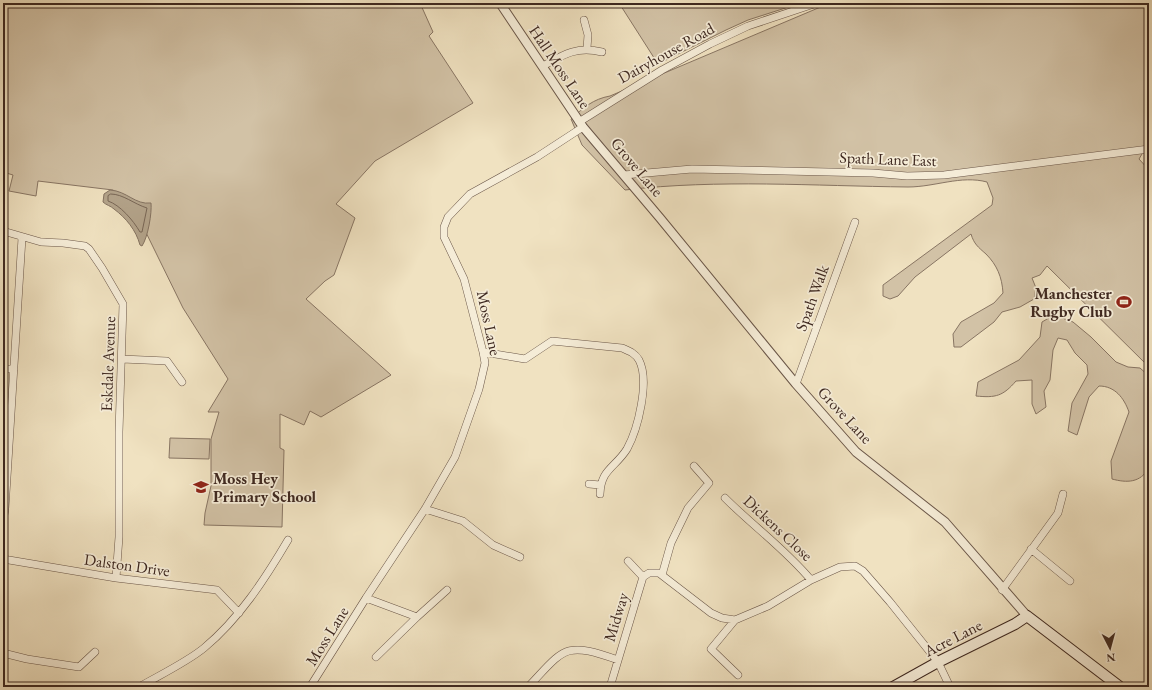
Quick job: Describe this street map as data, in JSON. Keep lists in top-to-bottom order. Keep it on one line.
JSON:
{"streets":{"main road":["Grove Lane","Acre Lane"],"street":["Dairyhouse Road","Hall Moss Lane","Spath Lane East","Spath Walk","Moss Lane","Eskdale Avenue","Dickens Close","Dalston Drive","Midway"]},"crossings":[["Dairyhouse Road","Hall Moss Lane"],["Dairyhouse Road","Grove Lane"],["Dairyhouse Road","Moss Lane"],["Hall Moss Lane","Grove Lane"],["Hall Moss Lane","Moss Lane"],["Spath Lane East","Grove Lane"],["Grove Lane","Spath Walk"],["Grove Lane","Moss Lane"],["Grove Lane","Acre Lane"],["Eskdale Avenue","Dalston Drive"]],"places":{"sports":["Manchester Rugby Club"],"school or university":["Moss Hey Primary School"]},"north":"bottom"}
